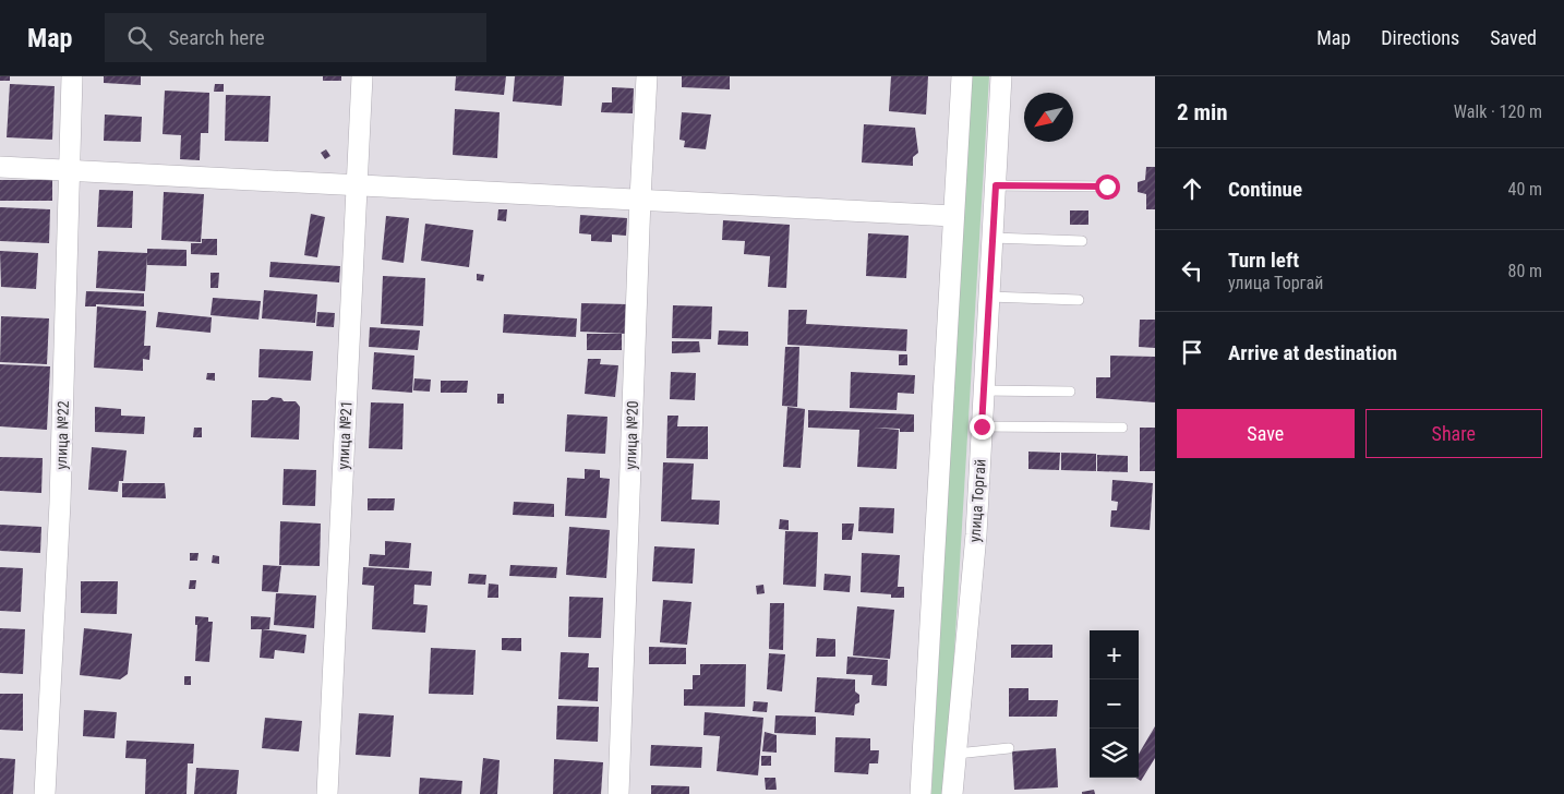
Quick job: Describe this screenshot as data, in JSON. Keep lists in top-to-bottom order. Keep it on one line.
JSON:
{"streets":{"street":["улица №22","улица №21","улица №20","улица Торгай"]},"north":"bottom left","page":{"header":"Map","search":"Search here","nav":["Map","Directions","Saved"],"heading":["2 min","Walk · 120 m"],"list":[["Continue","40 m"],["Turn left","улица Торгай","80 m"],"Arrive at destination"],"buttons":["Save","Share"],"map_buttons":["+","−"]}}
